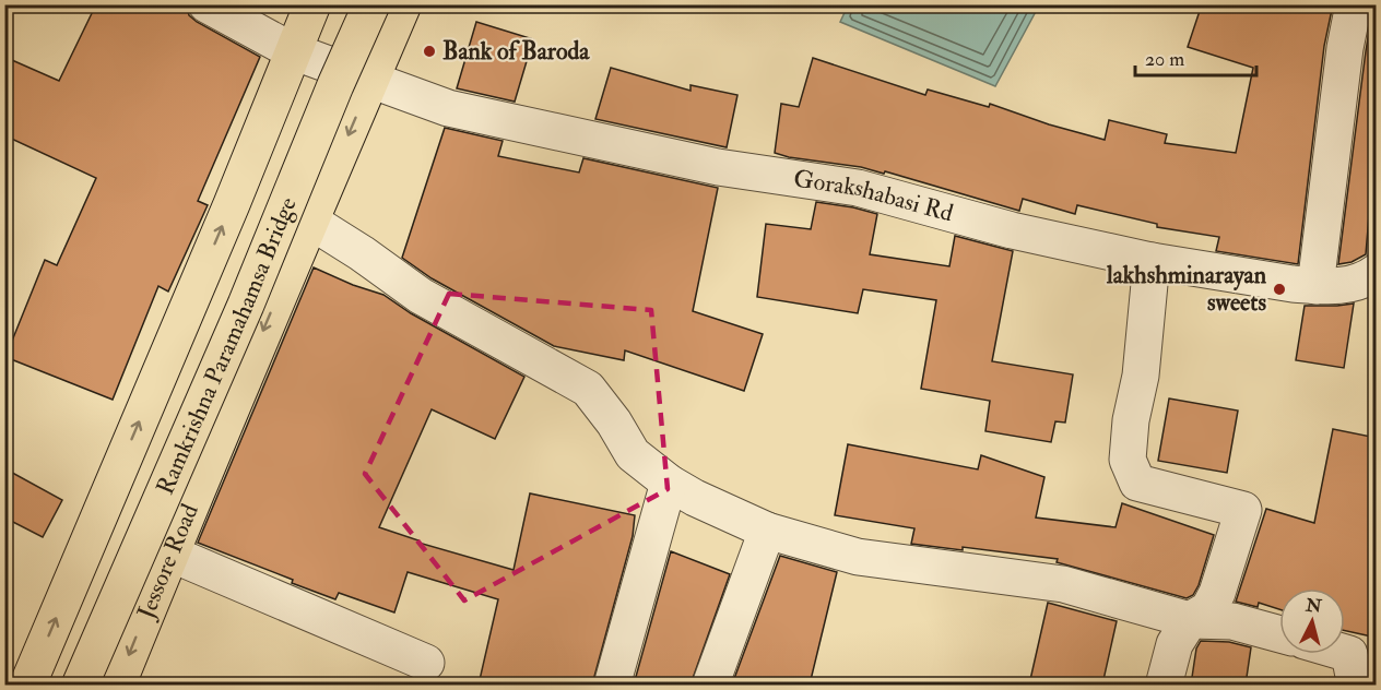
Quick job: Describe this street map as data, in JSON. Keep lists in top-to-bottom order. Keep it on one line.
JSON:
{"streets":{"main road":["Ramkrishna Paramahamsa Bridge","Jessore Road"],"street":["Gorakshabasi Rd"]},"crossings":[["Gorakshabasi Rd","Jessore Road"]],"places":["Bank of Baroda","lakhshminarayan sweets"],"scale_bar":"20 m","north":"top"}
